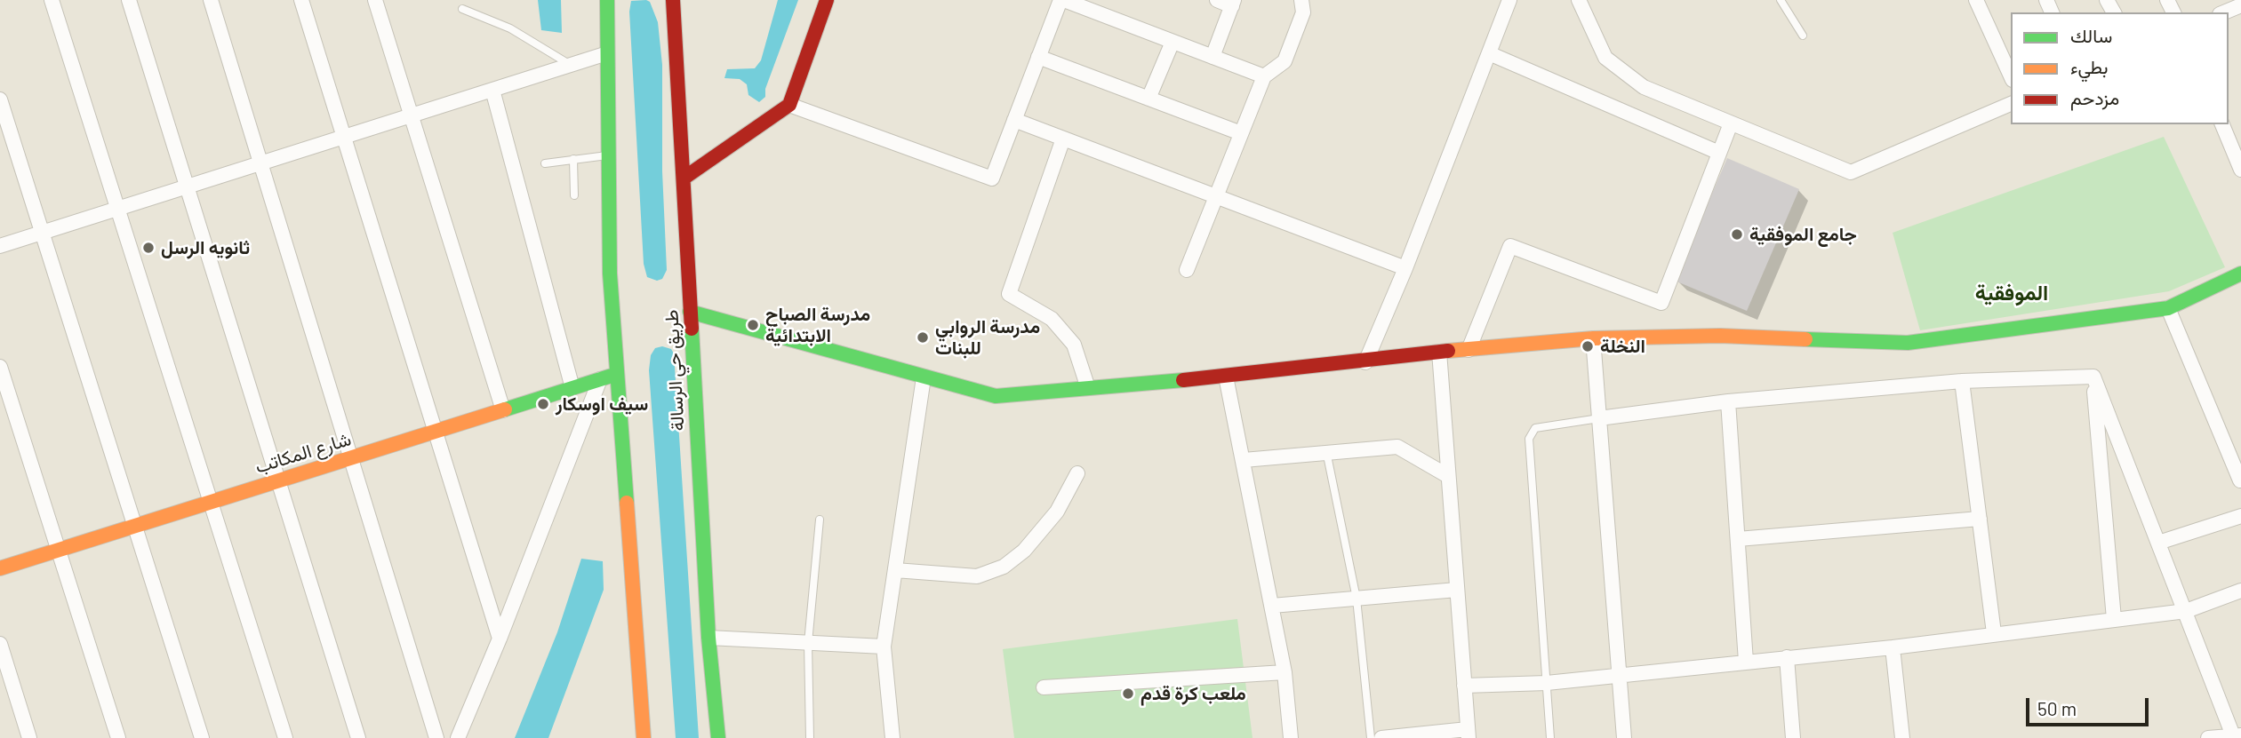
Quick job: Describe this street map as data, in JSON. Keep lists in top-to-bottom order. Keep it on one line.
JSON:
{"streets":{"street":["طريق حي الرسالة","شارع المكاتب"]},"districts":["الموفقية"],"places":["جامع الموفقية","ثانويه الرسل","مدرسة الصباح الابتدائية","مدرسة الروابي للبنات","النخلة","سيف اوسكار","ملعب كرة قدم"],"legend":["سالك","بطيء","مزدحم"],"scale_bar":"50 m"}
